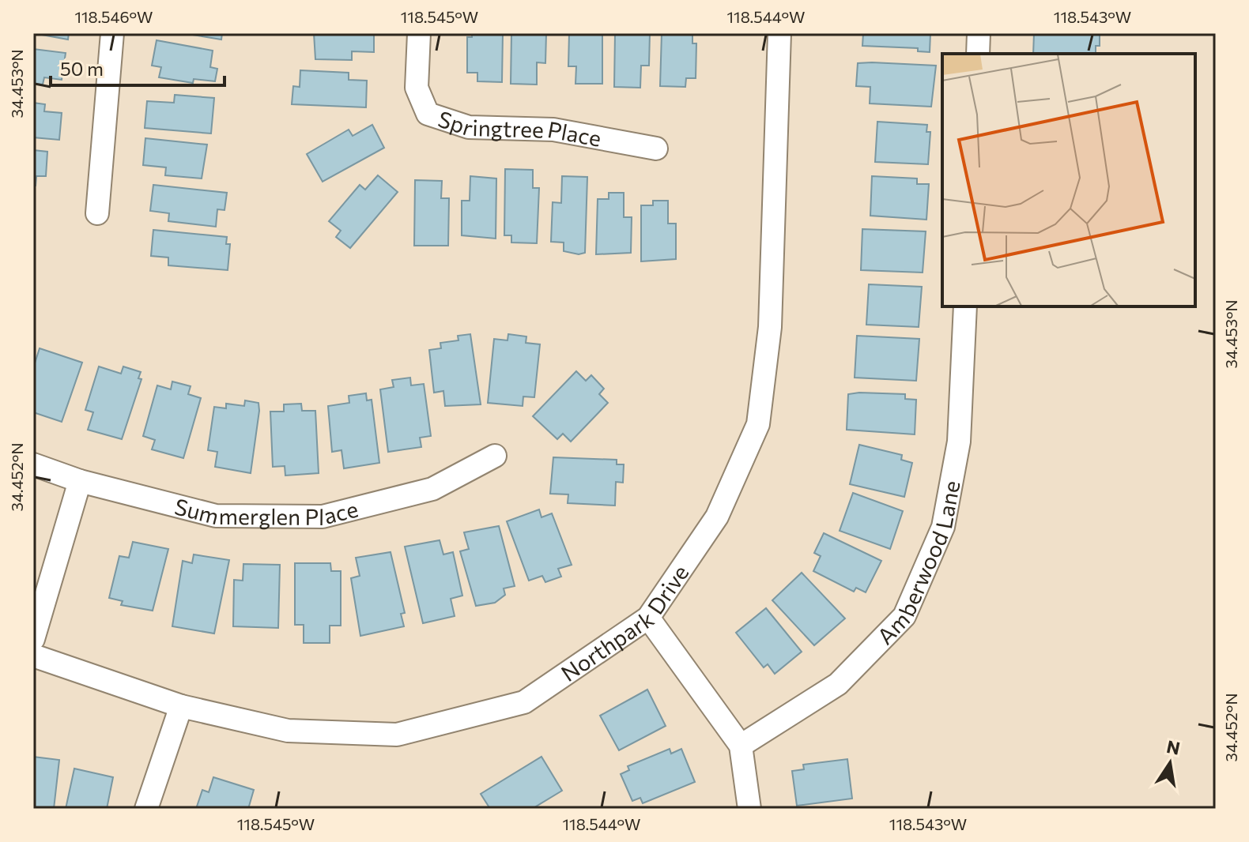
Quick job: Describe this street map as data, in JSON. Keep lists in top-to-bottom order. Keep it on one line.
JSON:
{"streets":{"street":["Springtree Place","Summerglen Place","Amberwood Lane","Northpark Drive"]},"scale_bar":"50 m","north":"top","coordinates":["118.546°W","118.545°W","118.544°W","118.543°W","34.453°N","34.452°N"]}
